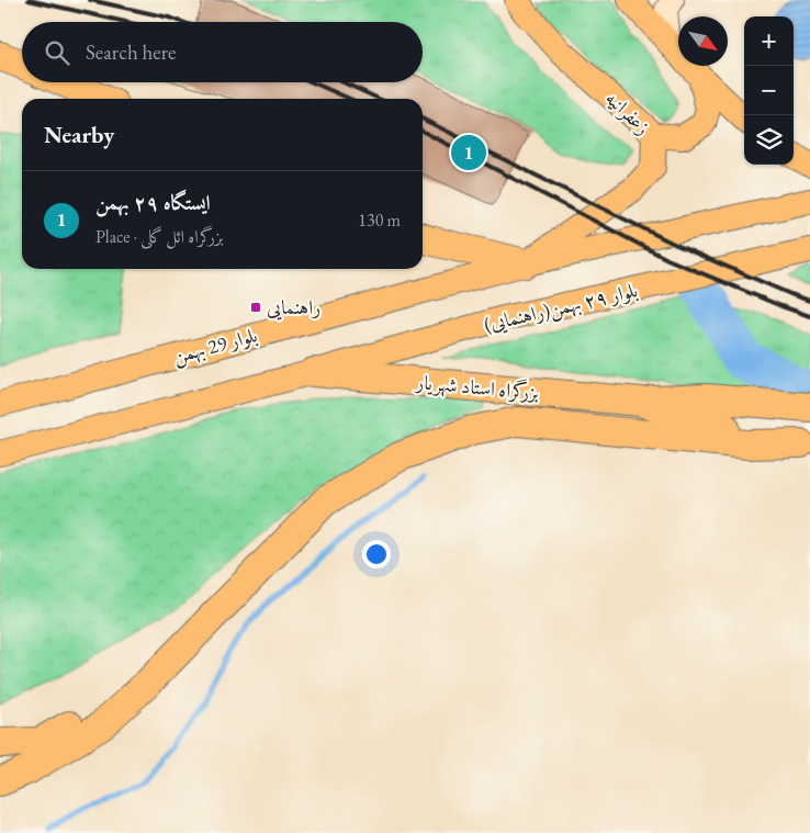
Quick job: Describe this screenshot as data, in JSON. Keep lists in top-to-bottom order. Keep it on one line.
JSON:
{"streets":{"highway":["بزرگراه استاد شهریار"],"main road":["زعفرانیه","بلوار ٢٩ بهمن(راهنمایی)","بلوار 29 بهمن"]},"crossings":[["زعفرانیه","بلوار 29 بهمن"],["بلوار ٢٩ بهمن(راهنمایی)","بزرگراه استاد شهریار"]],"places":{"transit":["راهنمایی"]},"north":"bottom right","page":{"map_buttons":["+","−"],"search":"Search here","heading":"Nearby","pins":"1","list":[{"mark":"1","name":"ایستگاه ۲۹ بهمن","note":"Place · بزرگراه ائل گلی","value":"130 m"}]}}
